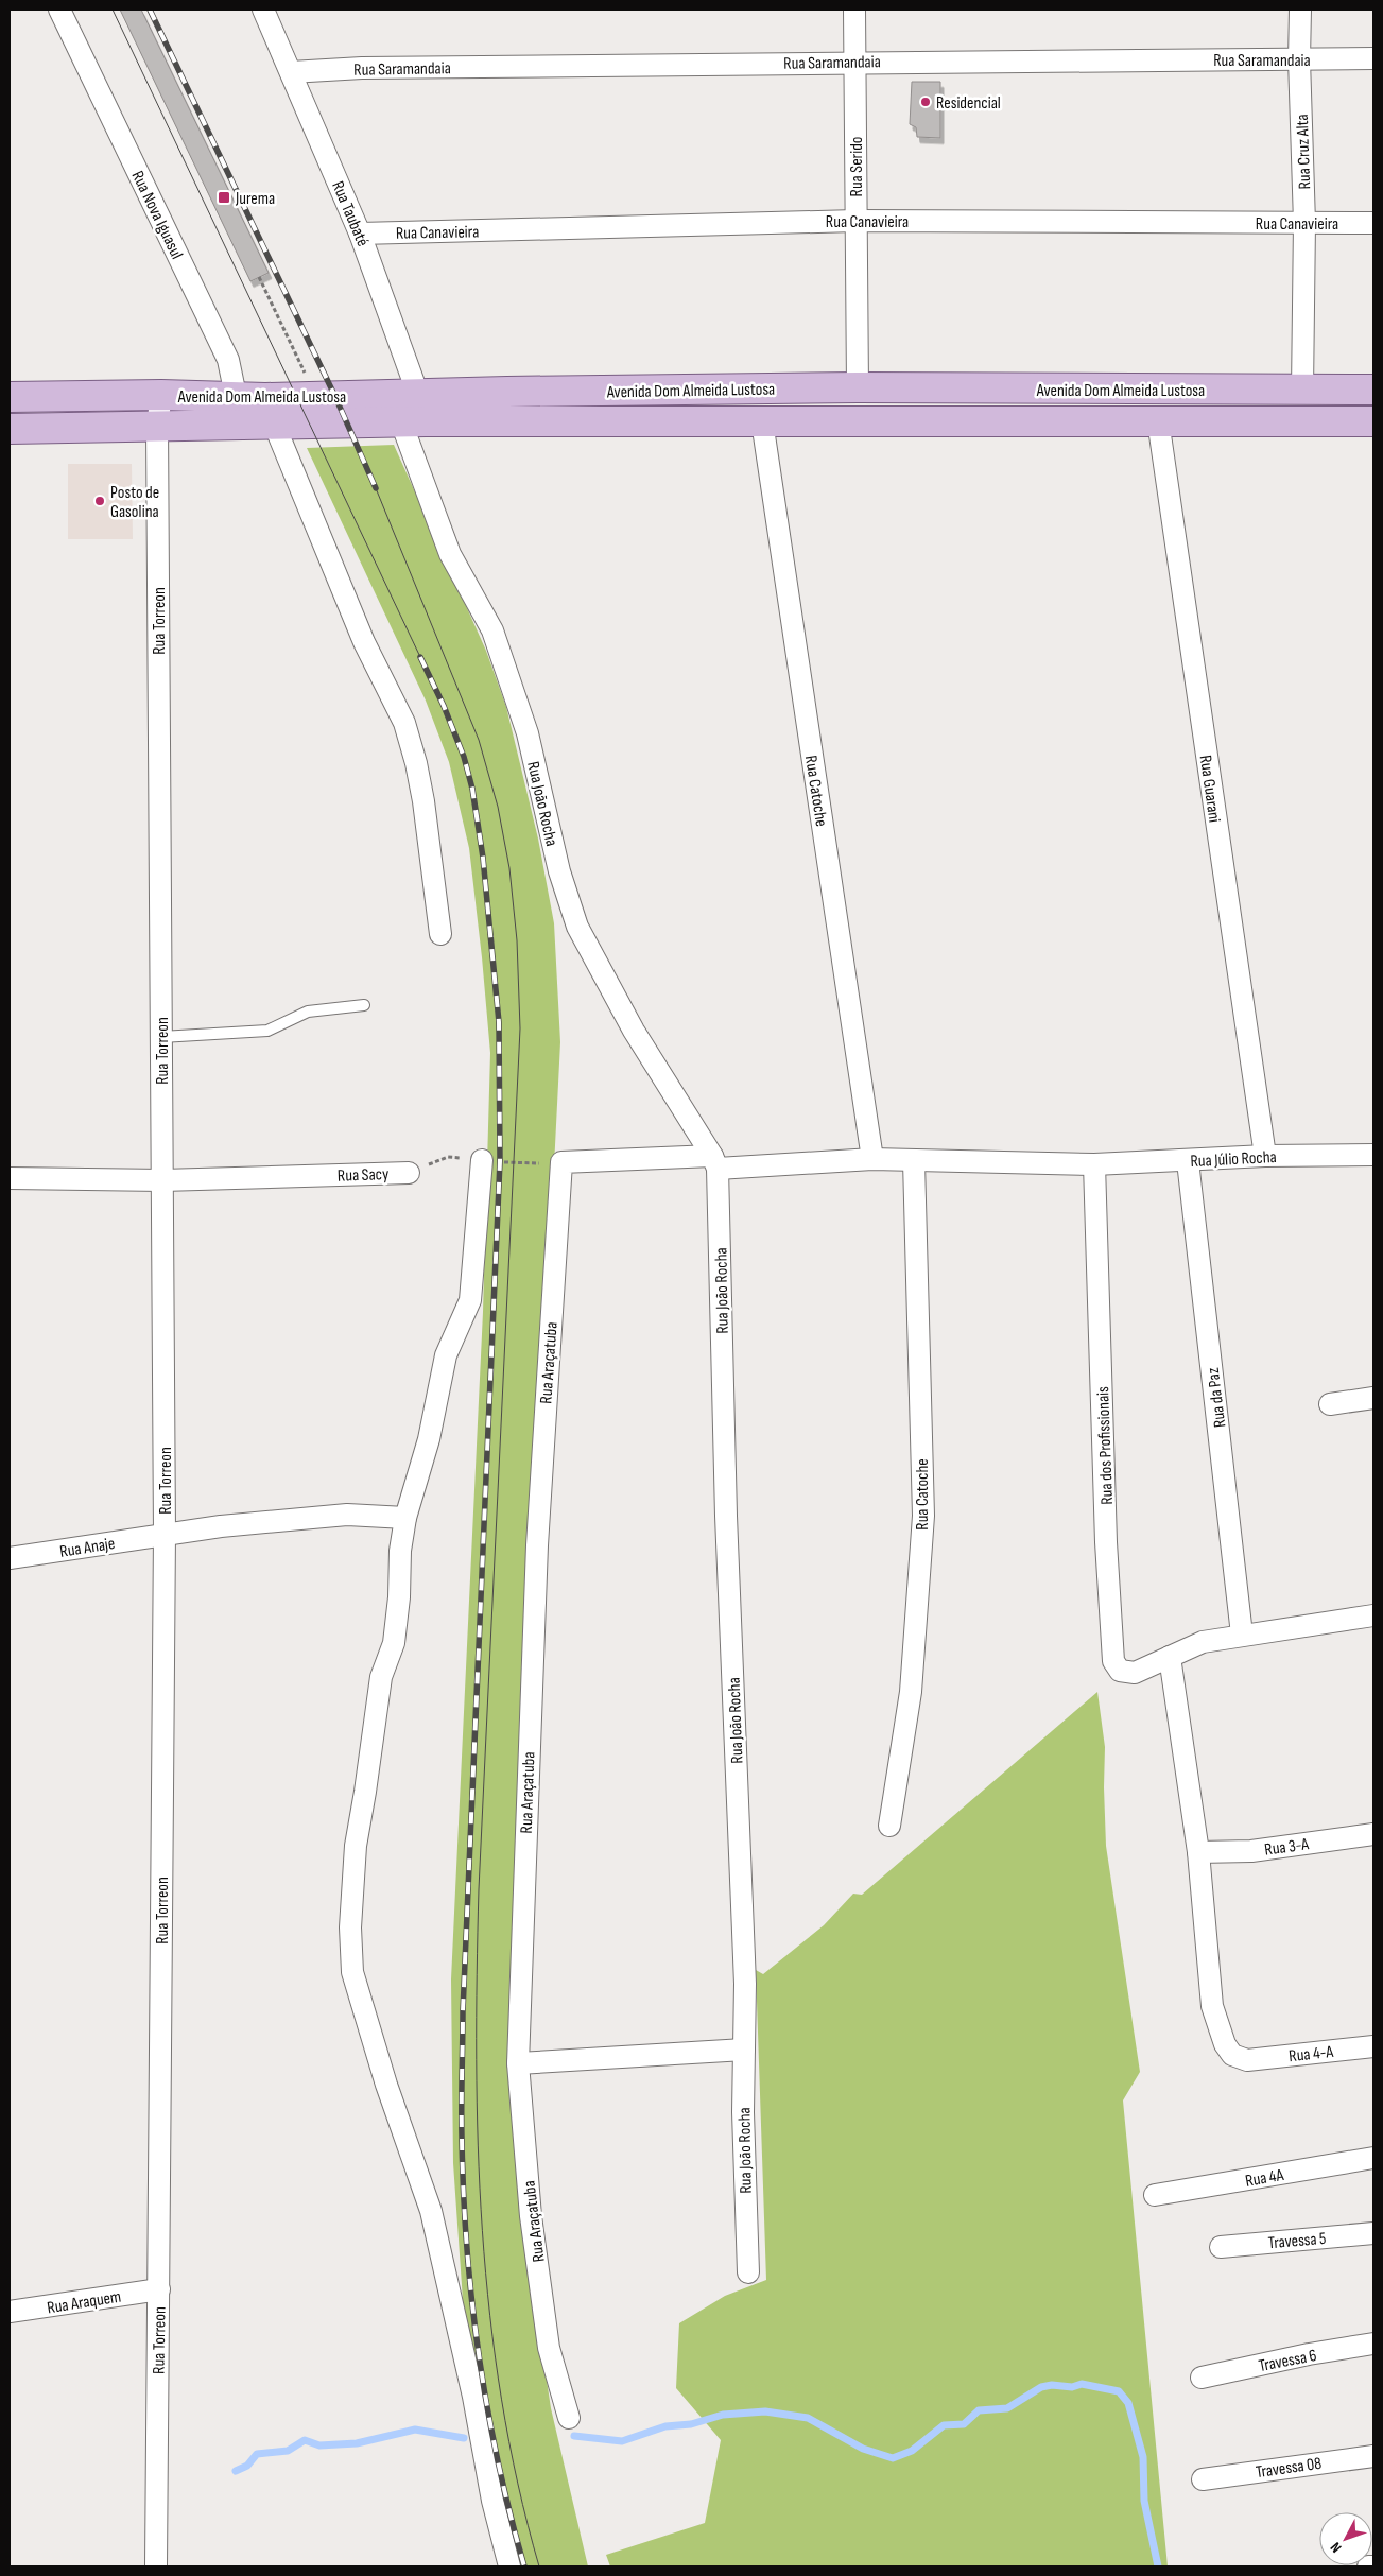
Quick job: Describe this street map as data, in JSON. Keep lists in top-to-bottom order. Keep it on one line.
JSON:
{"streets":{"main road":["Avenida Dom Almeida Lustosa"],"street":["Rua Saramandaia","Rua Cruz Alta","Rua Serido","Rua Taubaté","Rua Nova Iguasul","Rua Canavieira","Rua Torreon","Rua Guarani","Rua Catoche","Rua João Rocha","Rua Júlio Rocha","Rua Sacy","Rua Araçatuba","Rua da Paz","Rua dos Profissionais","Rua Anaje","Rua 3-A","Rua 4-A","Rua 4A","Travessa 5","Rua Araquem","Travessa 6","Travessa 08"]},"crossings":[["Rua Saramandaia","Rua Cruz Alta"],["Rua Saramandaia","Rua Serido"],["Rua Saramandaia","Rua Taubaté"],["Rua Cruz Alta","Rua Canavieira"],["Rua Cruz Alta","Avenida Dom Almeida Lustosa"],["Rua Serido","Rua Canavieira"],["Rua Serido","Avenida Dom Almeida Lustosa"],["Rua Taubaté","Rua Canavieira"],["Rua Taubaté","Avenida Dom Almeida Lustosa"],["Rua Taubaté","Rua João Rocha"],["Rua Nova Iguasul","Avenida Dom Almeida Lustosa"],["Avenida Dom Almeida Lustosa","Rua Torreon"],["Avenida Dom Almeida Lustosa","Rua Guarani"],["Avenida Dom Almeida Lustosa","Rua Catoche"],["Avenida Dom Almeida Lustosa","Rua João Rocha"],["Rua Torreon","Rua Sacy"],["Rua Torreon","Rua Anaje"],["Rua Torreon","Rua Araquem"],["Rua Guarani","Rua Júlio Rocha"],["Rua Júlio Rocha","Rua da Paz"],["Rua Júlio Rocha","Rua dos Profissionais"],["Rua Sacy","Rua Araçatuba"],["Rua da Paz","Rua dos Profissionais"],["Rua 3-A","Rua 4-A"]],"places":{"other":["Residencial","Posto de Gasolina"],"transit":["Jurema"]},"north":"bottom left"}
